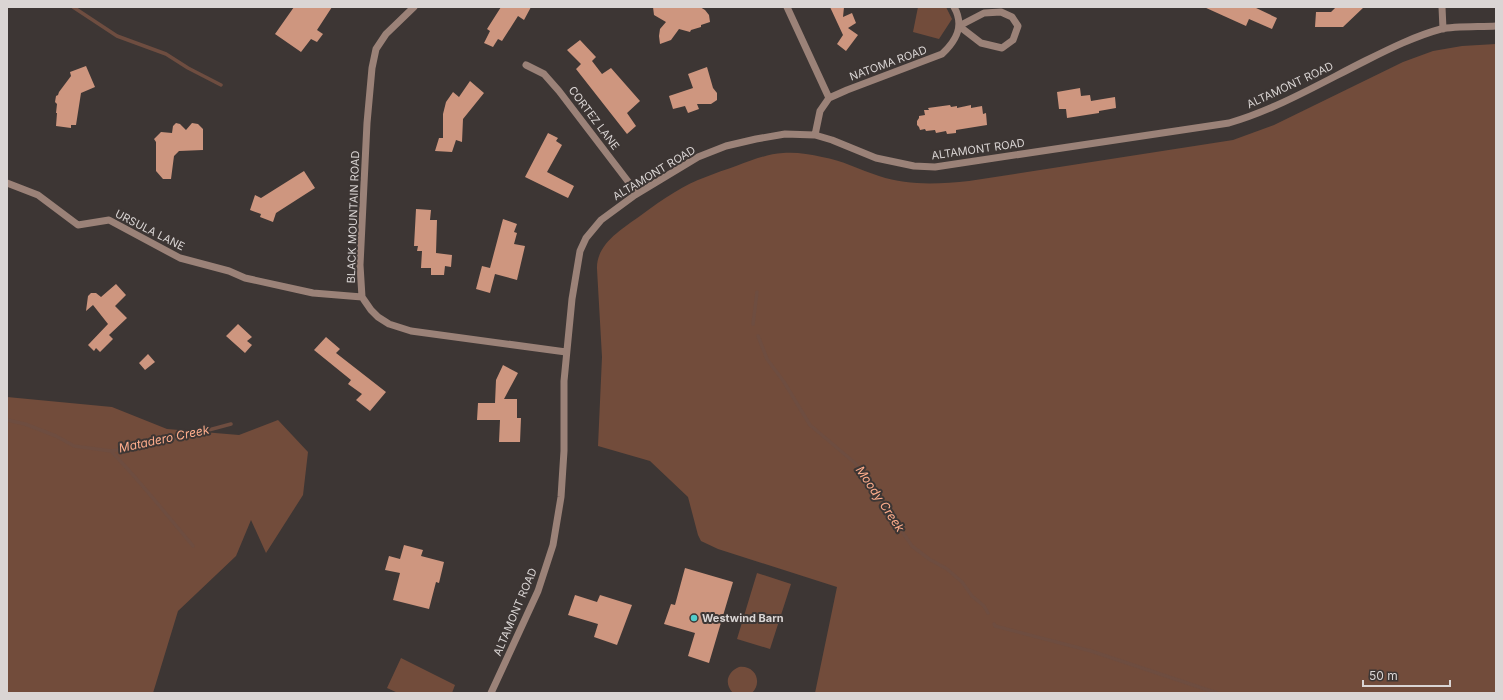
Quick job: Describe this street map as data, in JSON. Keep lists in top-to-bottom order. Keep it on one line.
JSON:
{"streets":{"street":["NATOMA ROAD","ALTAMONT ROAD","CORTEZ LANE","BLACK MOUNTAIN ROAD","URSULA LANE"]},"crossings":[["ALTAMONT ROAD","CORTEZ LANE"],["ALTAMONT ROAD","BLACK MOUNTAIN ROAD"],["BLACK MOUNTAIN ROAD","URSULA LANE"]],"water":["Matadero Creek","Moody Creek"],"places":["Westwind Barn"],"scale_bar":"50 m"}
